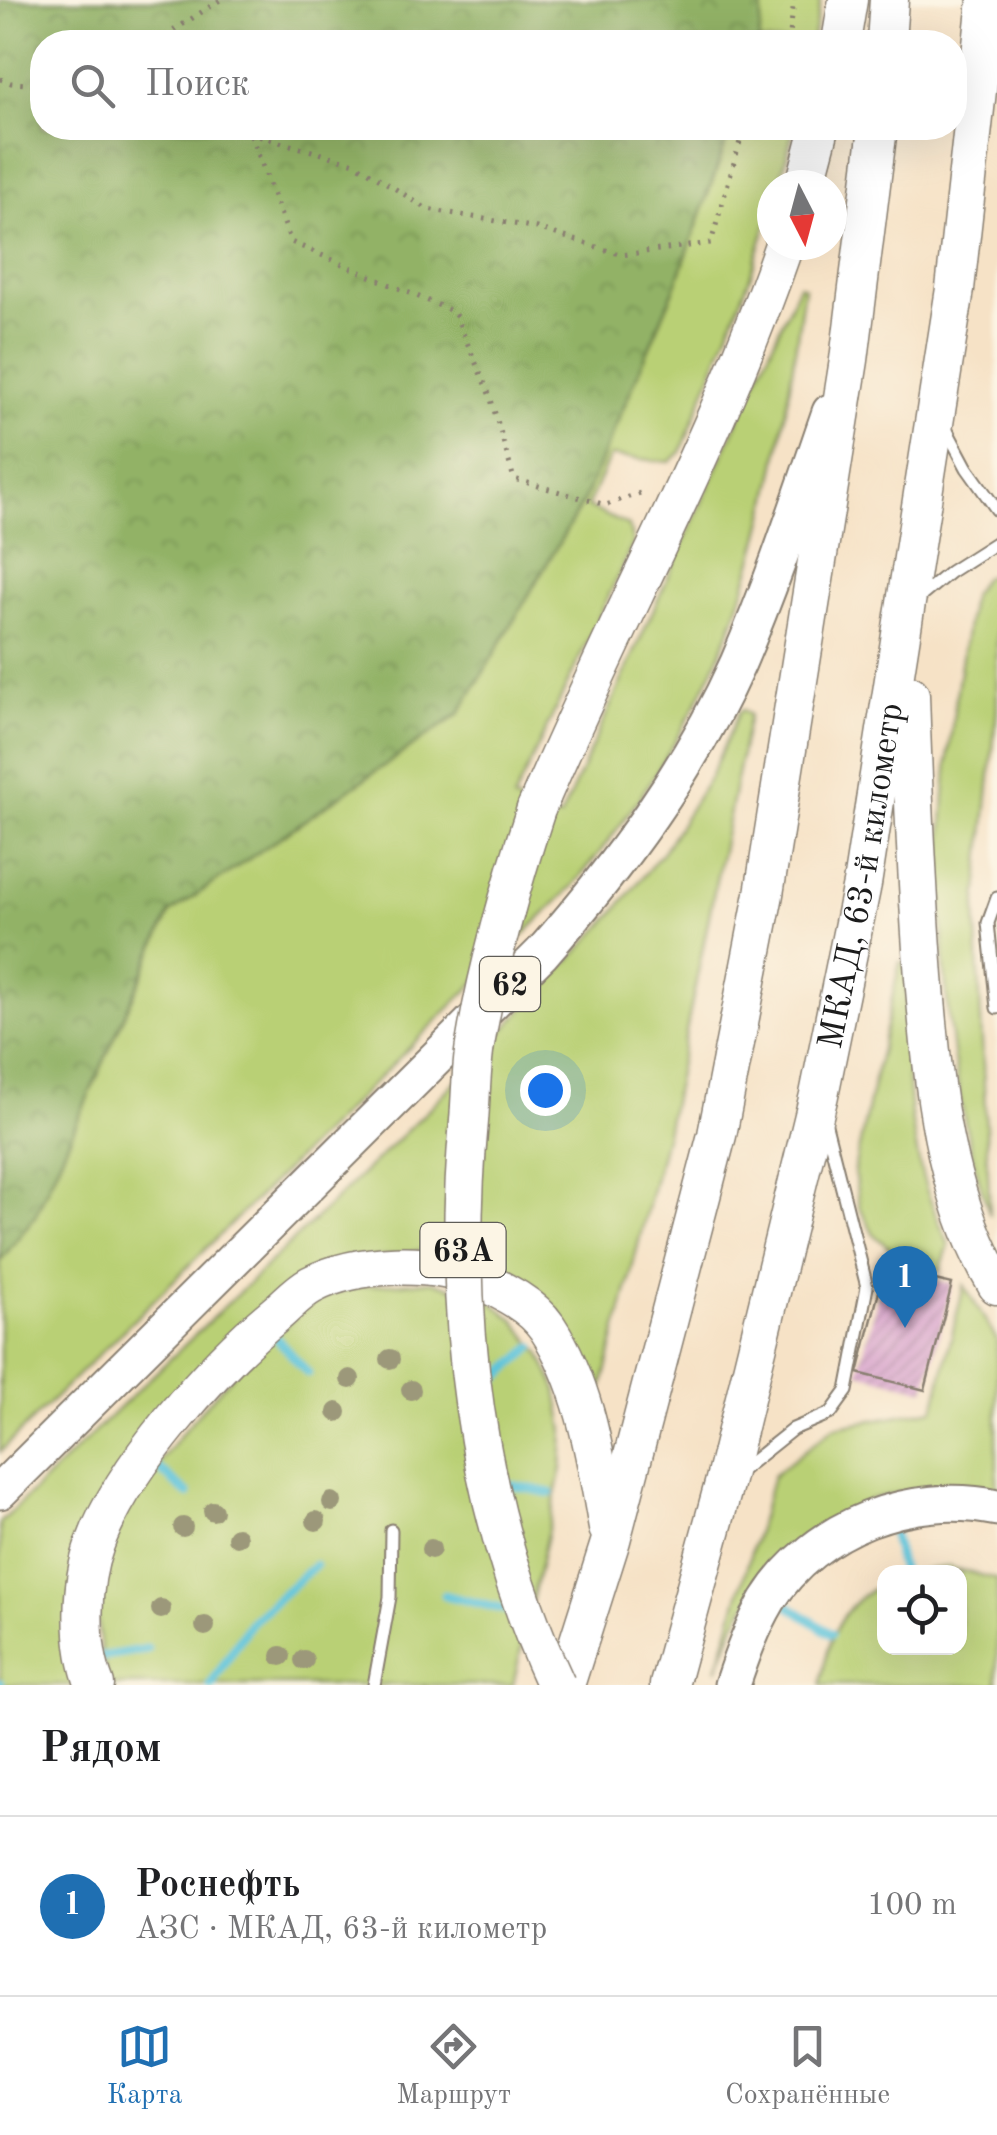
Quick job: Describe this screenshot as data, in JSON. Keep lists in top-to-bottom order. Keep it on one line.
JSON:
{"streets":{"highway":["МКАД, 63-й километр","63A"],"main road":["62"]},"north":"bottom","page":{"search":"Поиск","pins":"1","heading":"Рядом","list":[{"mark":"1","name":"Роснефть","note":"АЗС · МКАД, 63-й километр","value":"100 m"}],"nav":["Карта","Маршрут","Сохранённые"]}}
